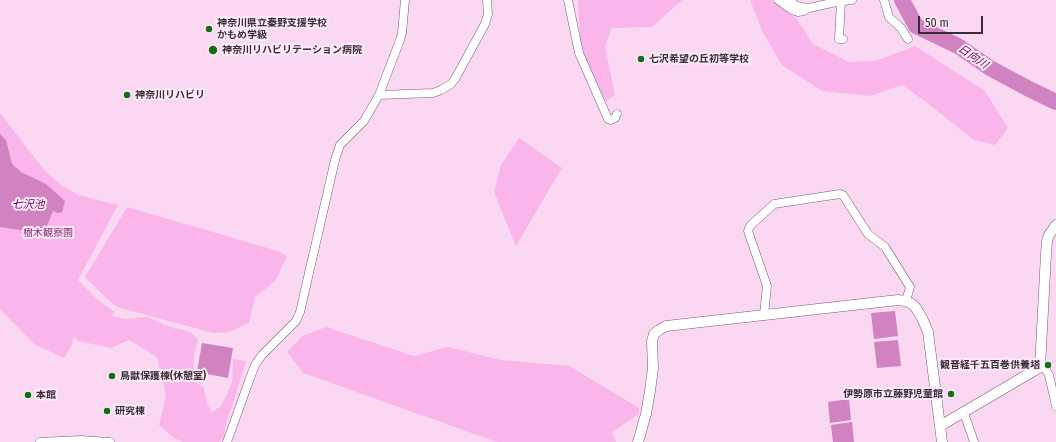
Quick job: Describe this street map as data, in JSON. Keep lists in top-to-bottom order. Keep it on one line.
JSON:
{"water":["日向川","七沢池"],"parks":["樹木観察園"],"places":["神奈川県立秦野支援学校 かもめ学級","神奈川リハビリテーション病院","七沢希望の丘初等学校","神奈川リハビリ","観音経千五百巻供養塔","鳥獣保護棟(休憩室)","伊勢原市立藤野児童館","本館","研究棟"],"scale_bar":"50 m"}
